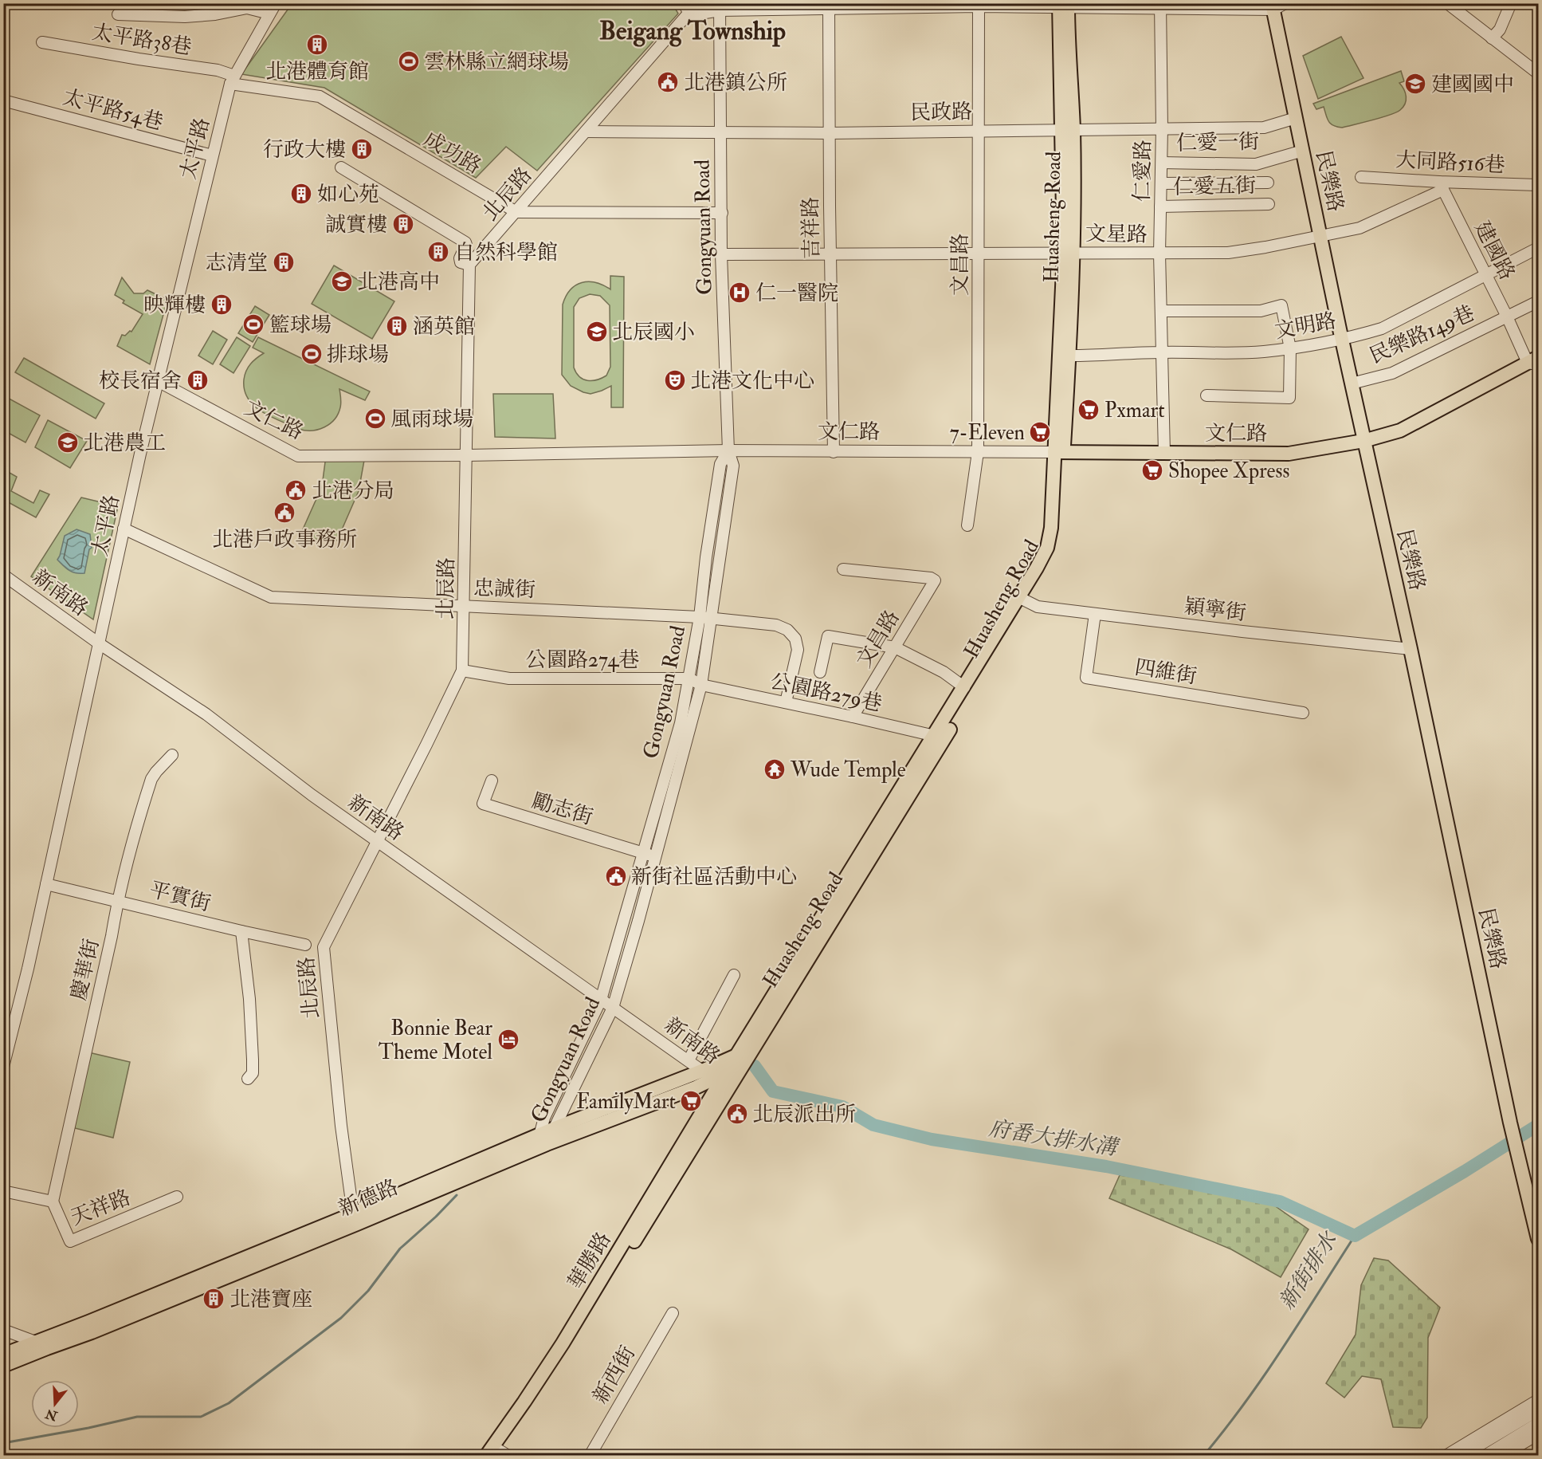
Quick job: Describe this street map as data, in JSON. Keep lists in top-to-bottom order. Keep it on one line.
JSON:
{"streets":{"main road":["民樂路","Huasheng Road","文仁路","新德路","華勝路"],"street":["太平路38巷","太平路54巷","民政路","仁愛一街","太平路","成功路","大同路516巷","仁愛路","仁愛五街","北辰路","Gongyuan Road","吉祥路","文星路","建國路","文昌路","文明路","民樂路149巷","忠誠街","新南路","穎寧街","公園路274巷","四維街","公園路279巷","勵志街","平實街","慶華街","天祥路","新西街"]},"crossings":[["太平路38巷","太平路"],["太平路38巷","成功路"],["太平路54巷","太平路"],["民政路","仁愛路"],["民政路","民樂路"],["民政路","北辰路"],["民政路","Huasheng Road"],["民政路","Gongyuan Road"],["民政路","吉祥路"],["民政路","文昌路"],["仁愛一街","仁愛路"],["仁愛一街","民樂路"],["太平路","成功路"],["太平路","文仁路"],["太平路","忠誠街"],["太平路","新南路"],["太平路","平實街"],["成功路","北辰路"],["大同路516巷","文星路"],["大同路516巷","建國路"],["仁愛路","仁愛五街"],["仁愛路","文星路"],["仁愛路","文明路"],["仁愛路","文仁路"],["民樂路","文星路"],["民樂路","文明路"],["民樂路","民樂路149巷"],["民樂路","文仁路"],["民樂路","穎寧街"],["北辰路","文仁路"],["北辰路","忠誠街"],["北辰路","新南路"],["北辰路","公園路274巷"],["北辰路","新德路"],["Huasheng Road","文星路"],["Huasheng Road","文明路"],["Huasheng Road","文仁路"],["Huasheng Road","新南路"],["Huasheng Road","穎寧街"],["Huasheng Road","公園路279巷"],["Huasheng Road","新德路"],["Huasheng Road","華勝路"],["Gongyuan Road","文星路"],["Gongyuan Road","文仁路"],["Gongyuan Road","忠誠街"],["Gongyuan Road","新南路"],["Gongyuan Road","公園路274巷"],["Gongyuan Road","公園路279巷"],["Gongyuan Road","勵志街"],["Gongyuan Road","新德路"],["吉祥路","文星路"],["吉祥路","文仁路"],["文星路","建國路"],["文星路","文昌路"],["建國路","文明路"],["建國路","民樂路149巷"],["建國路","文仁路"],["文昌路","文仁路"],["文昌路","公園路279巷"],["忠誠街","公園路279巷"],["新南路","新德路"],["新南路","華勝路"],["穎寧街","四維街"],["公園路274巷","公園路279巷"],["平實街","慶華街"],["慶華街","天祥路"],["新德路","華勝路"]],"districts":["Beigang Township"],"water":["府番大排水溝","新街排水"],"places":{"building":["北港體育館","行政大樓","如心苑","誠實樓","自然科學館","志清堂","映輝樓","涵英館","校長宿舍","北港寶座"],"sports":["雲林縣立網球場","籃球場","排球場","風雨球場"],"public building":["北港鎮公所","北港分局","北港戶政事務所","新街社區活動中心","北辰派出所"],"school or university":["建國國中","北港高中","北辰國小","北港農工"],"hospital":["仁一醫院"],"theatre":["北港文化中心"],"supermarket":["Pxmart","7-Eleven","Shopee Xpress","FamilyMart"],"temple":["Wude Temple"],"hotel":["Bonnie Bear Theme Motel"]},"north":"bottom"}
